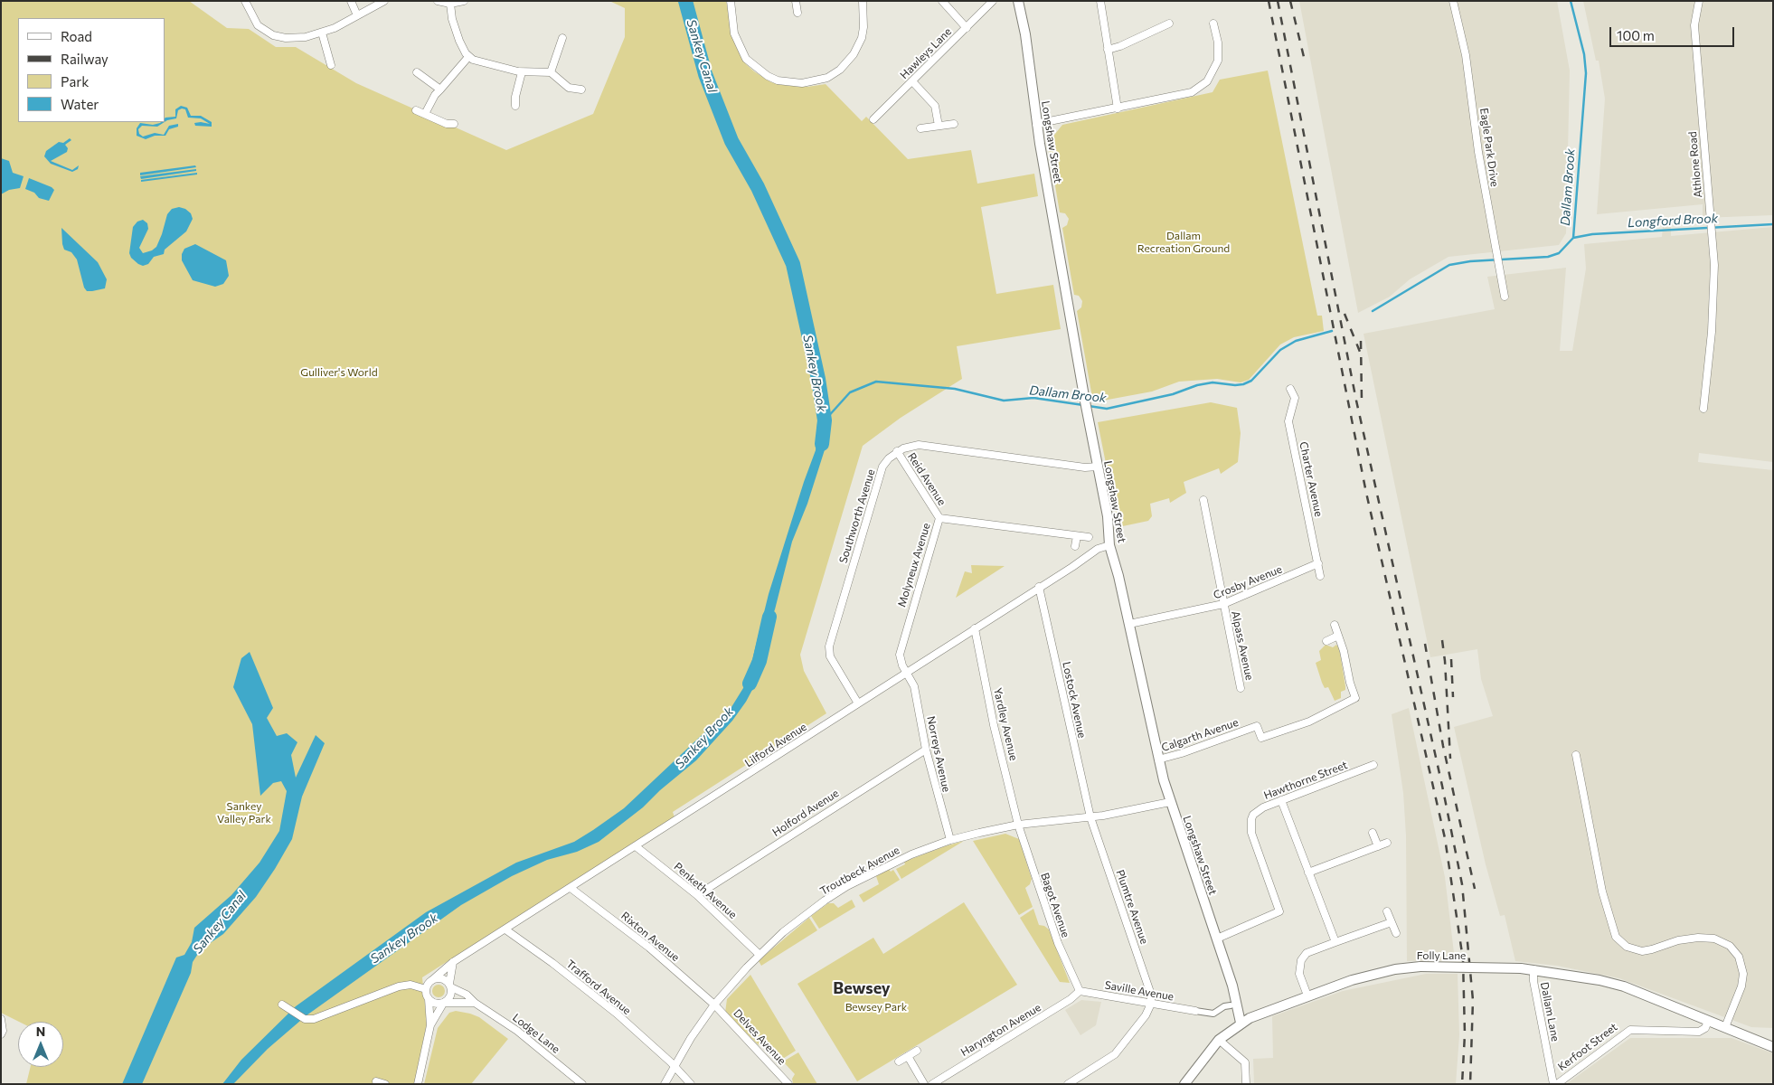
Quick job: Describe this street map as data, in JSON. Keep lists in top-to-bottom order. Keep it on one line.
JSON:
{"streets":{"street":["Hawleys Lane","Longshaw Street","Eagle Park Drive","Athlone Road","Reid Avenue","Charter Avenue","Southworth Avenue","Molyneux Avenue","Crosby Avenue","Alpass Avenue","Lostock Avenue","Yardley Avenue","Calgarth Avenue","Lilford Avenue","Norreys Avenue","Hawthorne Street","Holford Avenue","Troutbeck Avenue","Penketh Avenue","Bagot Avenue","Plumtre Avenue","Rixton Avenue","Folly Lane","Trafford Avenue","Saville Avenue","Dallam Lane","Haryngton Avenue","Lodge Lane","Delves Avenue","Kerfoot Street"]},"crossings":[["Longshaw Street","Crosby Avenue"],["Longshaw Street","Calgarth Avenue"],["Longshaw Street","Lilford Avenue"],["Longshaw Street","Hawthorne Street"],["Longshaw Street","Troutbeck Avenue"],["Longshaw Street","Folly Lane"],["Reid Avenue","Southworth Avenue"],["Reid Avenue","Molyneux Avenue"],["Charter Avenue","Crosby Avenue"],["Southworth Avenue","Lilford Avenue"],["Molyneux Avenue","Lilford Avenue"],["Molyneux Avenue","Norreys Avenue"],["Crosby Avenue","Alpass Avenue"],["Lostock Avenue","Lilford Avenue"],["Lostock Avenue","Troutbeck Avenue"],["Lostock Avenue","Plumtre Avenue"],["Yardley Avenue","Lilford Avenue"],["Yardley Avenue","Troutbeck Avenue"],["Yardley Avenue","Bagot Avenue"],["Lilford Avenue","Norreys Avenue"],["Lilford Avenue","Penketh Avenue"],["Lilford Avenue","Rixton Avenue"],["Lilford Avenue","Trafford Avenue"],["Lilford Avenue","Lodge Lane"],["Norreys Avenue","Holford Avenue"],["Norreys Avenue","Troutbeck Avenue"],["Holford Avenue","Penketh Avenue"],["Troutbeck Avenue","Penketh Avenue"],["Troutbeck Avenue","Bagot Avenue"],["Troutbeck Avenue","Plumtre Avenue"],["Troutbeck Avenue","Rixton Avenue"],["Troutbeck Avenue","Trafford Avenue"],["Troutbeck Avenue","Delves Avenue"],["Bagot Avenue","Saville Avenue"],["Bagot Avenue","Haryngton Avenue"],["Plumtre Avenue","Saville Avenue"],["Rixton Avenue","Delves Avenue"],["Folly Lane","Dallam Lane"],["Folly Lane","Kerfoot Street"],["Saville Avenue","Haryngton Avenue"],["Dallam Lane","Kerfoot Street"]],"districts":["Bewsey"],"water":["Sankey Canal","Dallam Brook","Longford Brook","Sankey Brook"],"parks":["Dallam Recreation Ground","Gulliver's World","Sankey Valley Park","Bewsey Park"],"legend":["Road","Railway","Park","Water"],"scale_bar":"100 m","north":"top"}
